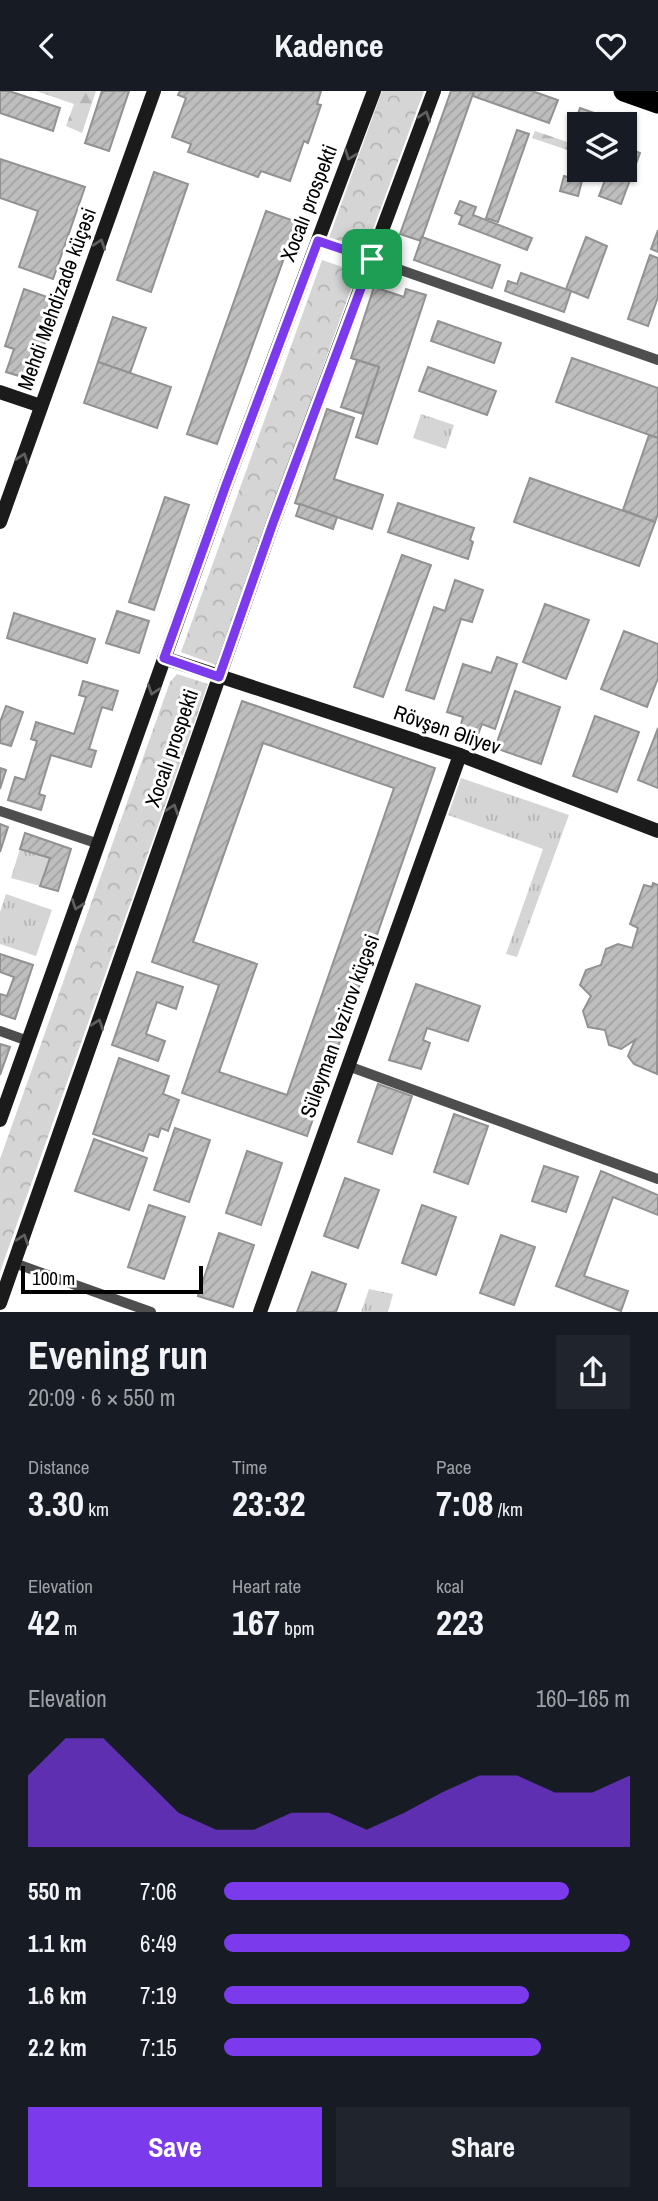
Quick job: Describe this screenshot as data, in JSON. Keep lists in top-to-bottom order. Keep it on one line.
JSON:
{"streets":{"main road":["Xocalı prospekti","Mehdi Mehdizadə küçəsi","Rövşən Əliyev","Süleyman Vəzirov küçəsi"]},"crossings":[["Xocalı prospekti","Rövşən Əliyev"],["Rövşən Əliyev","Süleyman Vəzirov küçəsi"]],"one_way":["Mehdi Mehdizadə küçəsi"],"scale_bar":"100 m","page":{"header":"Kadence","scale":"100 m","heading":["Evening run","20:09 · 6 × 550 m"],"stats":[["Distance","3.30 km"],["Time","23:32"],["Pace","7:08 /km"],["Elevation","42 m"],["Heart rate","167 bpm"],["kcal","223"]],"chart":["Elevation","160–165 m"],"list":[{"name":"550 m","note":"7:06"},{"name":"1.1 km","note":"6:49"},{"name":"1.6 km","note":"7:19"},{"name":"2.2 km","note":"7:15"}],"buttons":["Save","Share"]}}
